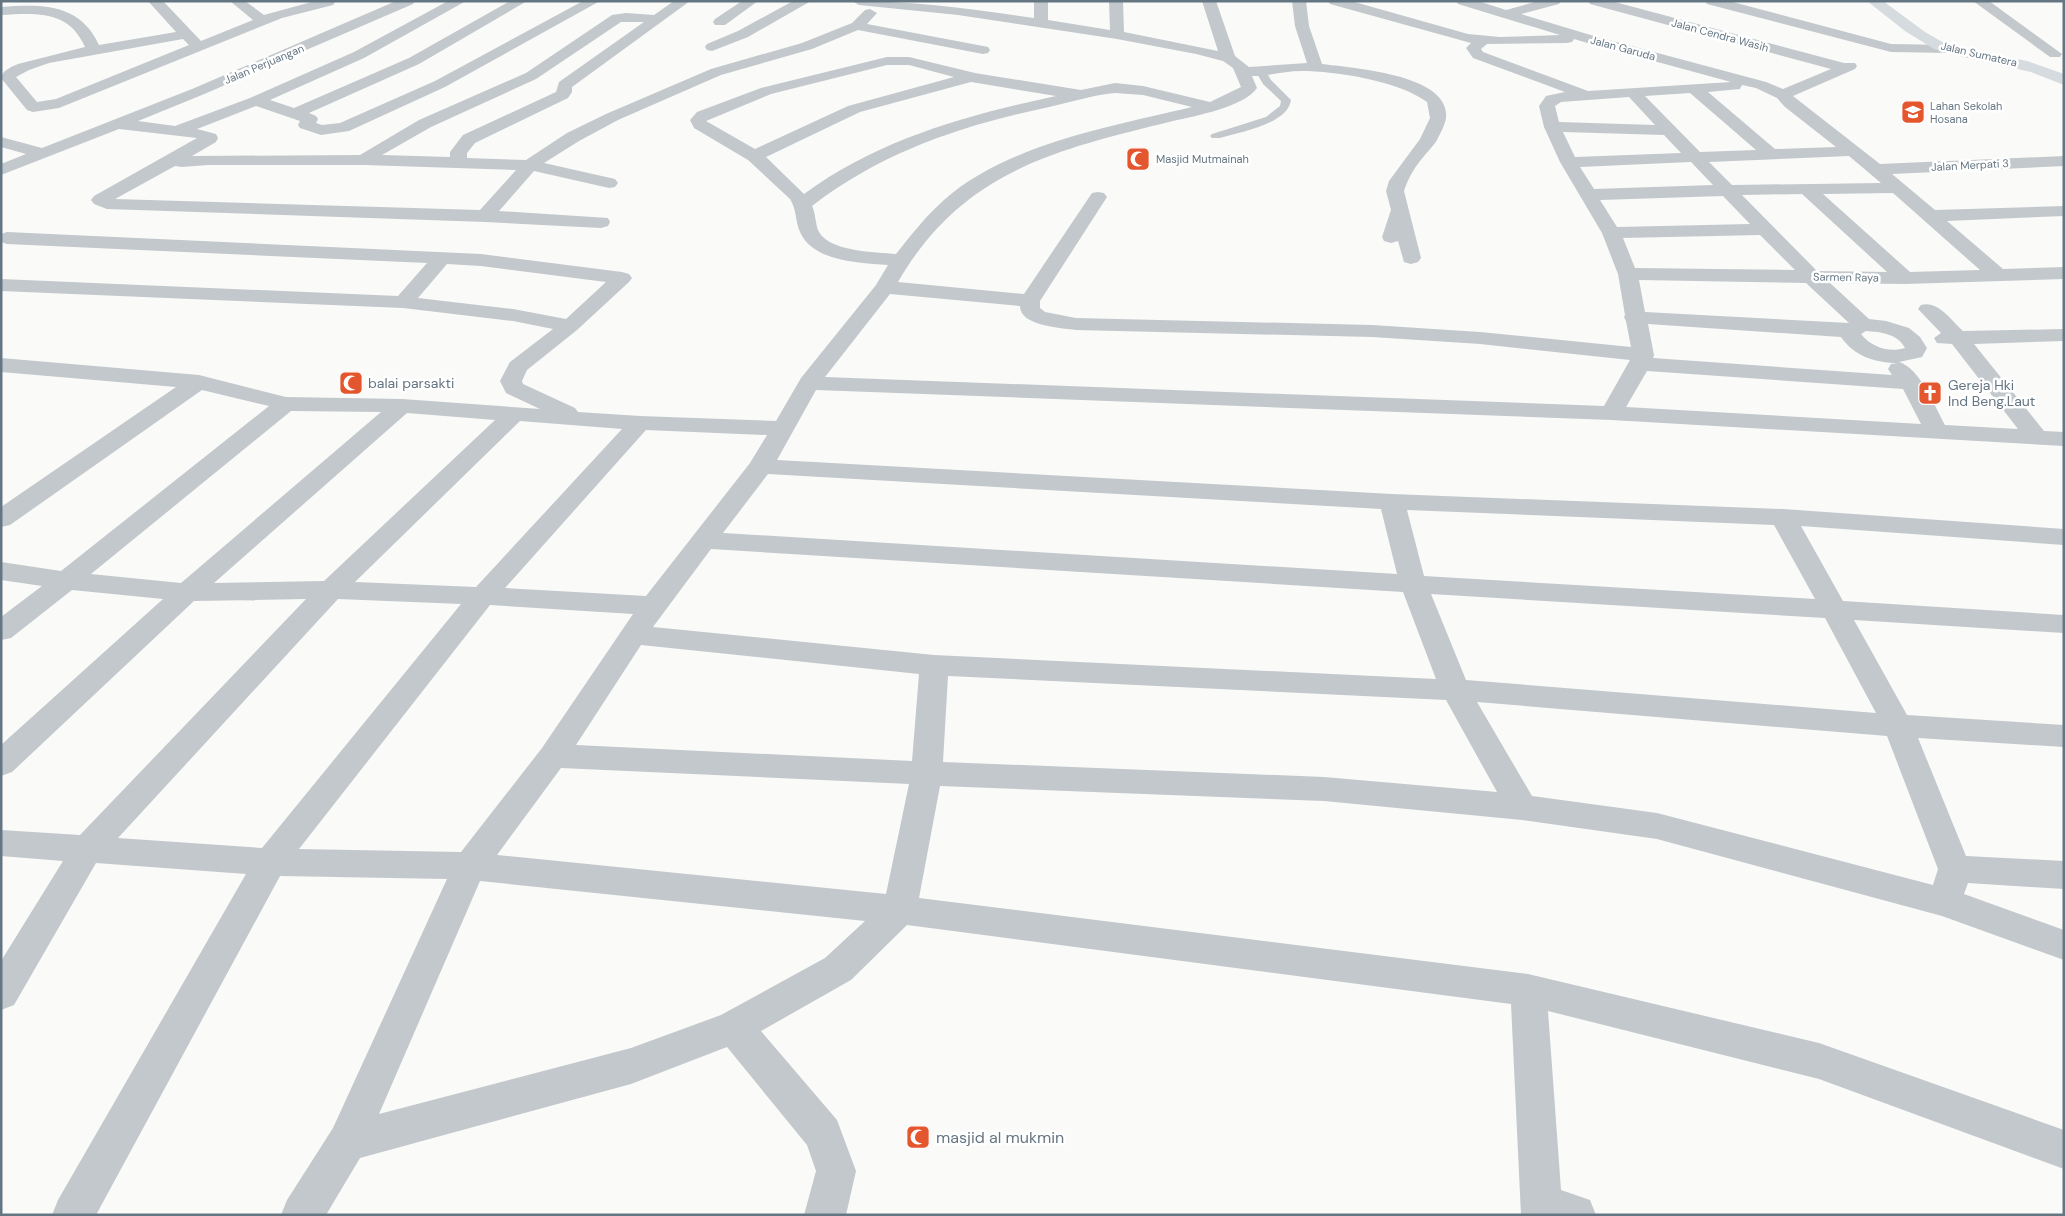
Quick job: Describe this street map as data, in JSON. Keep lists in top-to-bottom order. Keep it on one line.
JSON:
{"streets":{"main road":["Jalan Sumatera"],"street":["Jalan Cendra Wasih","Jalan Garuda","Jalan Perjuangan","Jalan Merpati 3","Sarmen Raya"]},"crossings":[["Jalan Garuda","Jalan Merpati 3"],["Jalan Garuda","Sarmen Raya"]],"places":{"school or university":["Lahan Sekolah Hosana"],"mosque":["Masjid Mutmainah","balai parsakti","masjid al mukmin"],"church":["Gereja Hki Ind Beng.Laut"]}}
